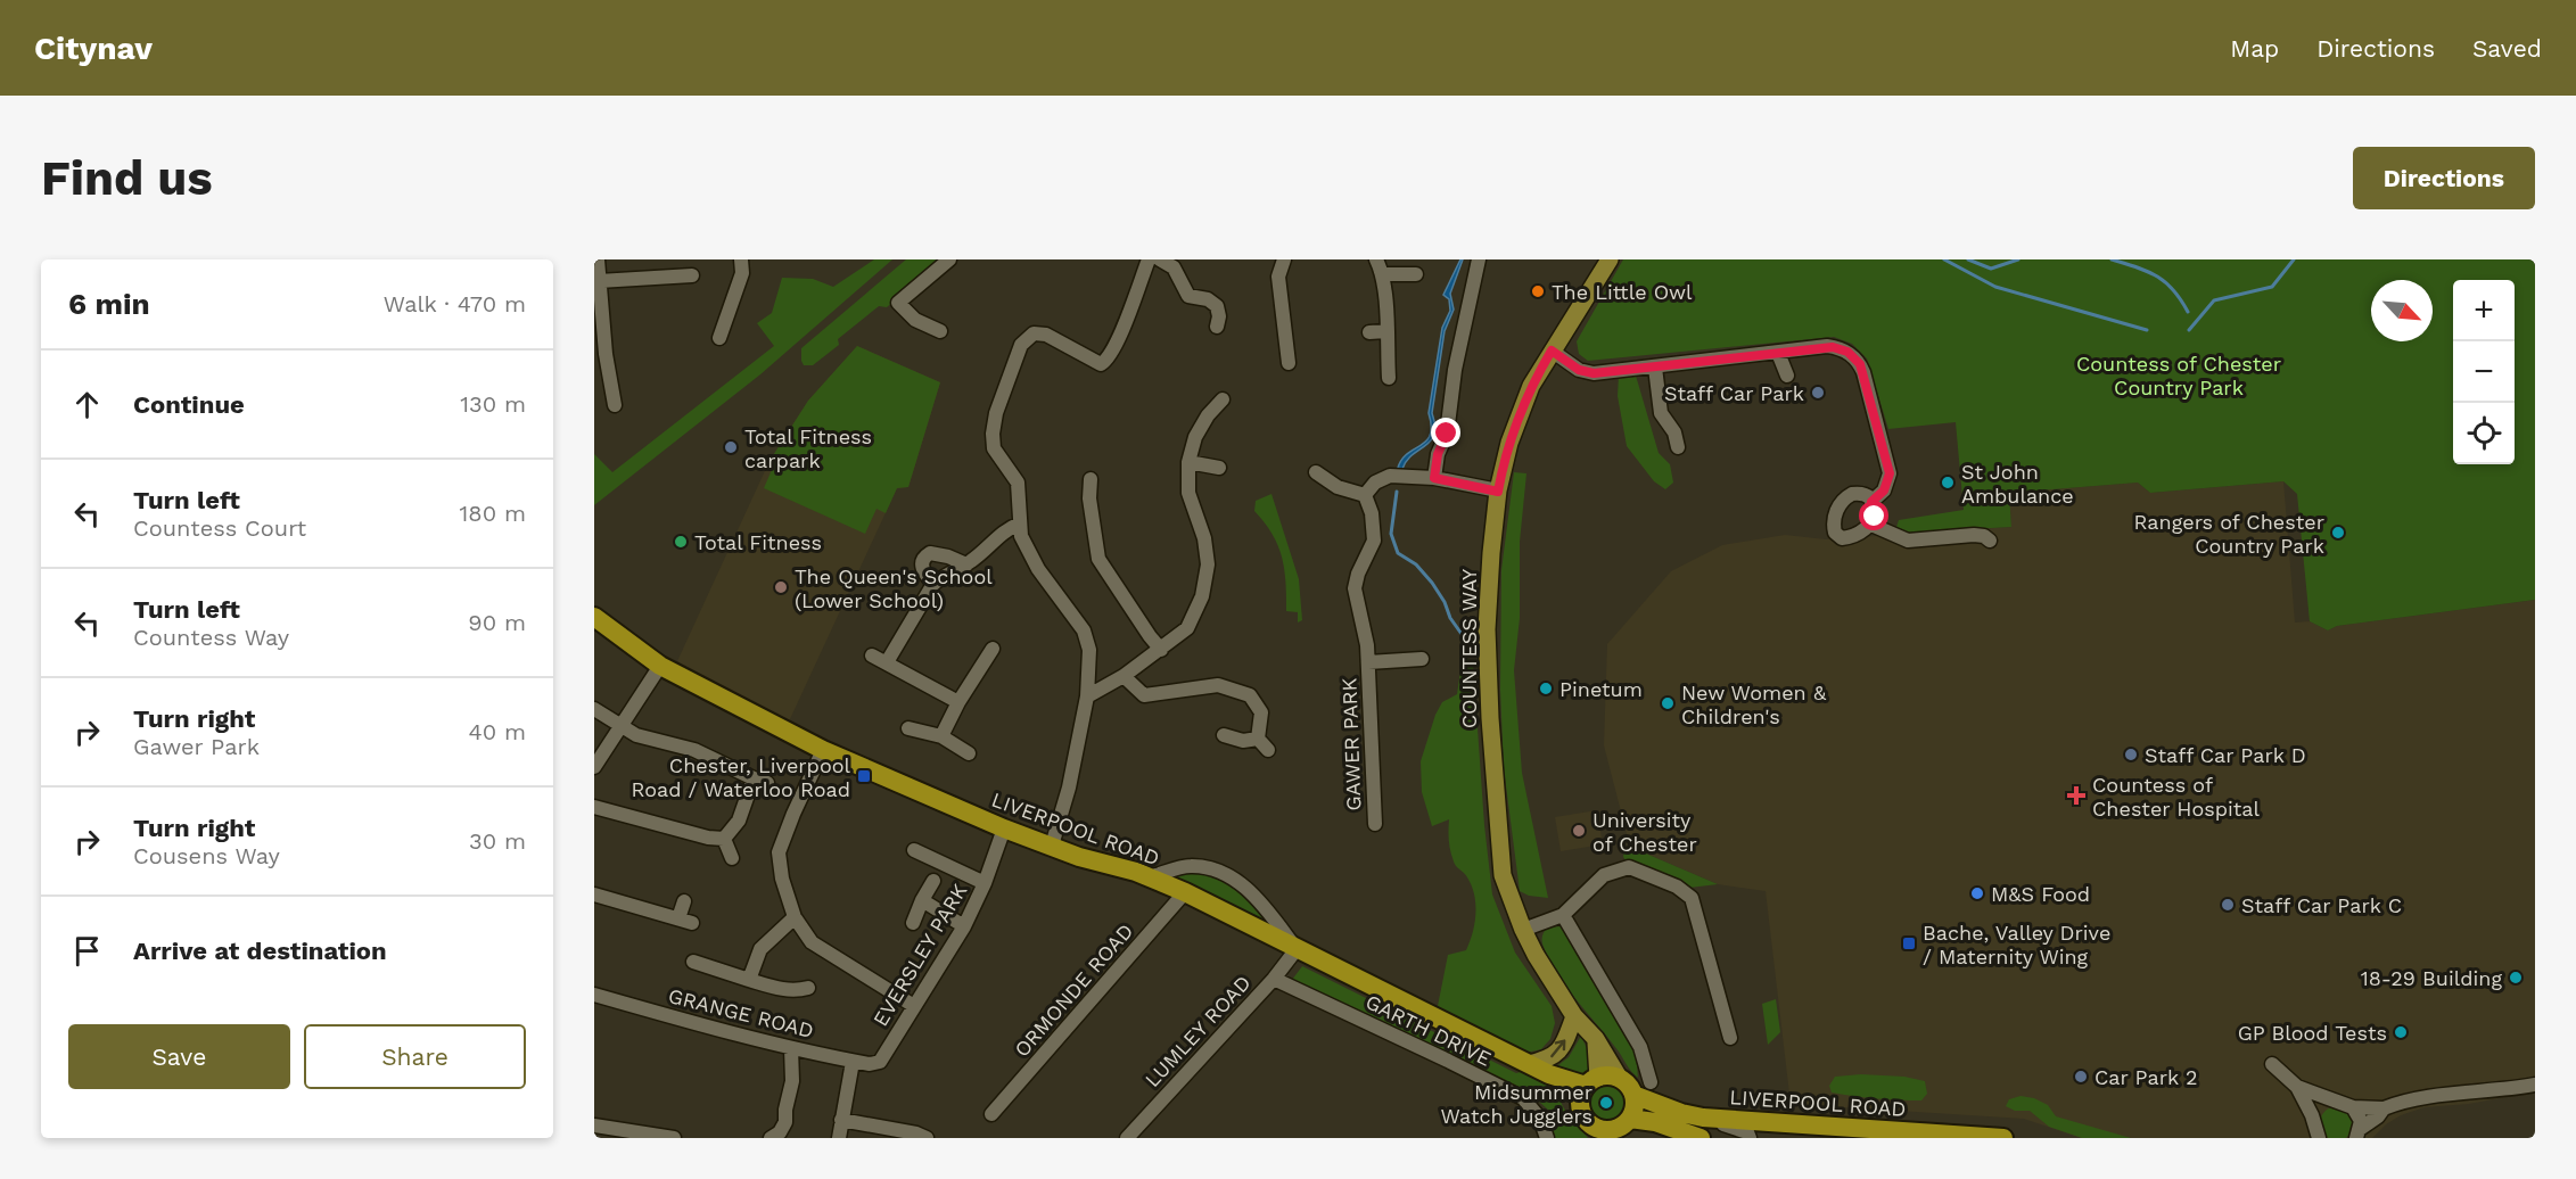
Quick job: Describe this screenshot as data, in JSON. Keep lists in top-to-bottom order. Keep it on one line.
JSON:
{"streets":{"highway":["LIVERPOOL ROAD"],"main road":["COUNTESS WAY"],"street":["GAWER PARK","EVERSLEY PARK","ORMONDE ROAD","GRANGE ROAD","GARTH DRIVE","LUMLEY ROAD"]},"crossings":[["COUNTESS WAY","LIVERPOOL ROAD"],["LIVERPOOL ROAD","EVERSLEY PARK"],["LIVERPOOL ROAD","ORMONDE ROAD"],["LIVERPOOL ROAD","LUMLEY ROAD"],["EVERSLEY PARK","GRANGE ROAD"],["GARTH DRIVE","LUMLEY ROAD"]],"parks":["Countess of Chester Country Park"],"places":{"other":["The Little Owl","Staff Car Park","Total Fitness carpark","St John Ambulance","Rangers of Chester Country Park","Total Fitness","The Queen's School (Lower School)","Pinetum","New Women & Children's","Staff Car Park D","University of Chester","M&S Food","Staff Car Park C","18-29 Building","GP Blood Tests","Car Park 2","Midsummer Watch Jugglers"],"transit":["Chester, Liverpool Road / Waterloo Road","Bache, Valley Drive / Maternity Wing"],"health":["Countess of Chester Hospital"]},"north":"bottom right","page":{"header":"Citynav","nav":["Map","Directions","Saved"],"buttons":["Directions",["Save","Share"]],"title":"Find us","heading":["6 min","Walk · 470 m"],"map_buttons":["+","−"],"list":[["Continue","130 m"],["Turn left","Countess Court","180 m"],["Turn left","Countess Way","90 m"],["Turn right","Gawer Park","40 m"],["Turn right","Cousens Way","30 m"],"Arrive at destination"]}}
